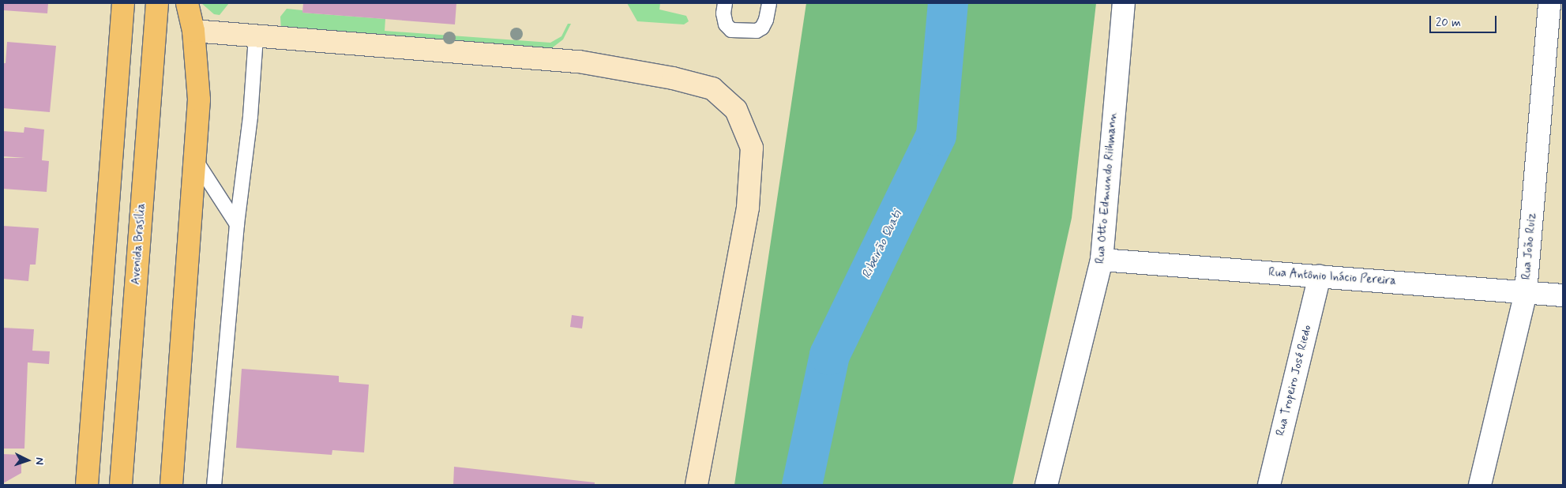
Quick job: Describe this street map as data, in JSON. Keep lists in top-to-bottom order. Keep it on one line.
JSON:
{"streets":{"highway":["Avenida Brasília"],"street":["Rua Otto Edmundo Riihmann","Rua João Ruiz","Rua Antônio Inácio Pereira","Rua Tropeiro José Riedo"]},"crossings":[["Rua Otto Edmundo Riihmann","Rua Antônio Inácio Pereira"],["Rua João Ruiz","Rua Antônio Inácio Pereira"],["Rua Antônio Inácio Pereira","Rua Tropeiro José Riedo"]],"water":["Ribeirão Quati"],"scale_bar":"20 m","north":"right"}
